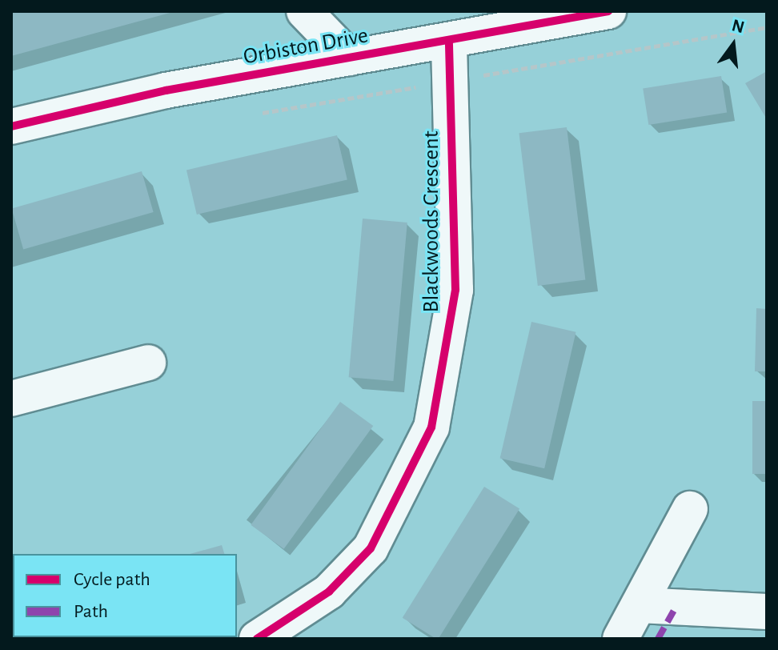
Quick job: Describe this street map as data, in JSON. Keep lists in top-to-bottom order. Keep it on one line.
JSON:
{"streets":{"street":["Orbiston Drive","Blackwoods Crescent"]},"crossings":[["Orbiston Drive","Blackwoods Crescent"]],"legend":["Cycle path","Path"],"north":"top"}
